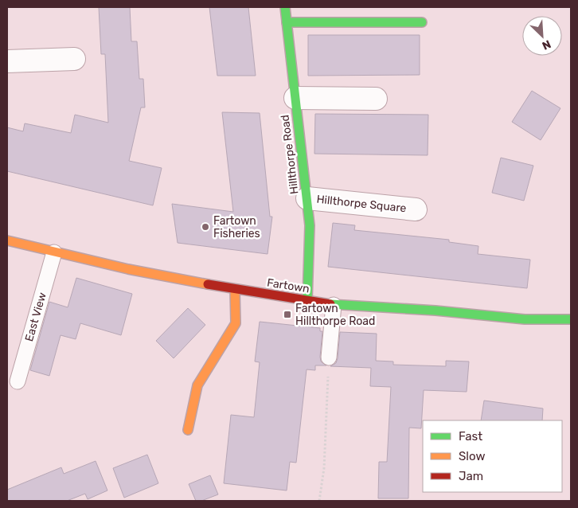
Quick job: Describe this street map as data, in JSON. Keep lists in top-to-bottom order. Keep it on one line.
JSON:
{"streets":{"street":["Hillthorpe Road","Hillthorpe Square","Fartown"],"lane":["East View"]},"crossings":[["Hillthorpe Road","Hillthorpe Square"],["Hillthorpe Road","Fartown"],["Fartown","East View"]],"places":{"other":["Fartown Fisheries"],"transit":["Fartown Hillthorpe Road"]},"legend":["Fast","Slow","Jam"],"north":"bottom right"}
